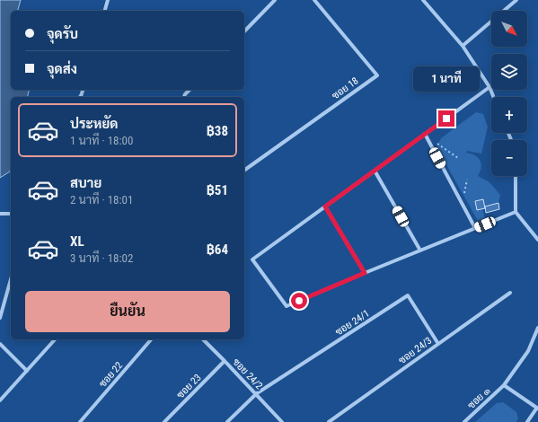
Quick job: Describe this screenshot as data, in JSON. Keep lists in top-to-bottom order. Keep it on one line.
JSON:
{"streets":{"street":["ซอย 18","ซอย 24/1","ซอย 24/3","ซอย 24/2","ซอย 22","ซอย 23","ซอย ๑"]},"crossings":[["ซอย 24/1","ซอย 24/3"],["ซอย 24/1","ซอย 24/2"],["ซอย 24/2","ซอย 23"]],"north":"bottom right","page":{"map_buttons":["+","−"],"banner":["จุดรับ","จุดส่ง"],"bubble":"1 นาที","list":[{"name":"ประหยัด","note":"1 นาที · 18:00","value":"฿38"},{"name":"สบาย","note":"2 นาที · 18:01","value":"฿51"},{"name":"XL","note":"3 นาที · 18:02","value":"฿64"}],"buttons":"ยืนยัน"}}
